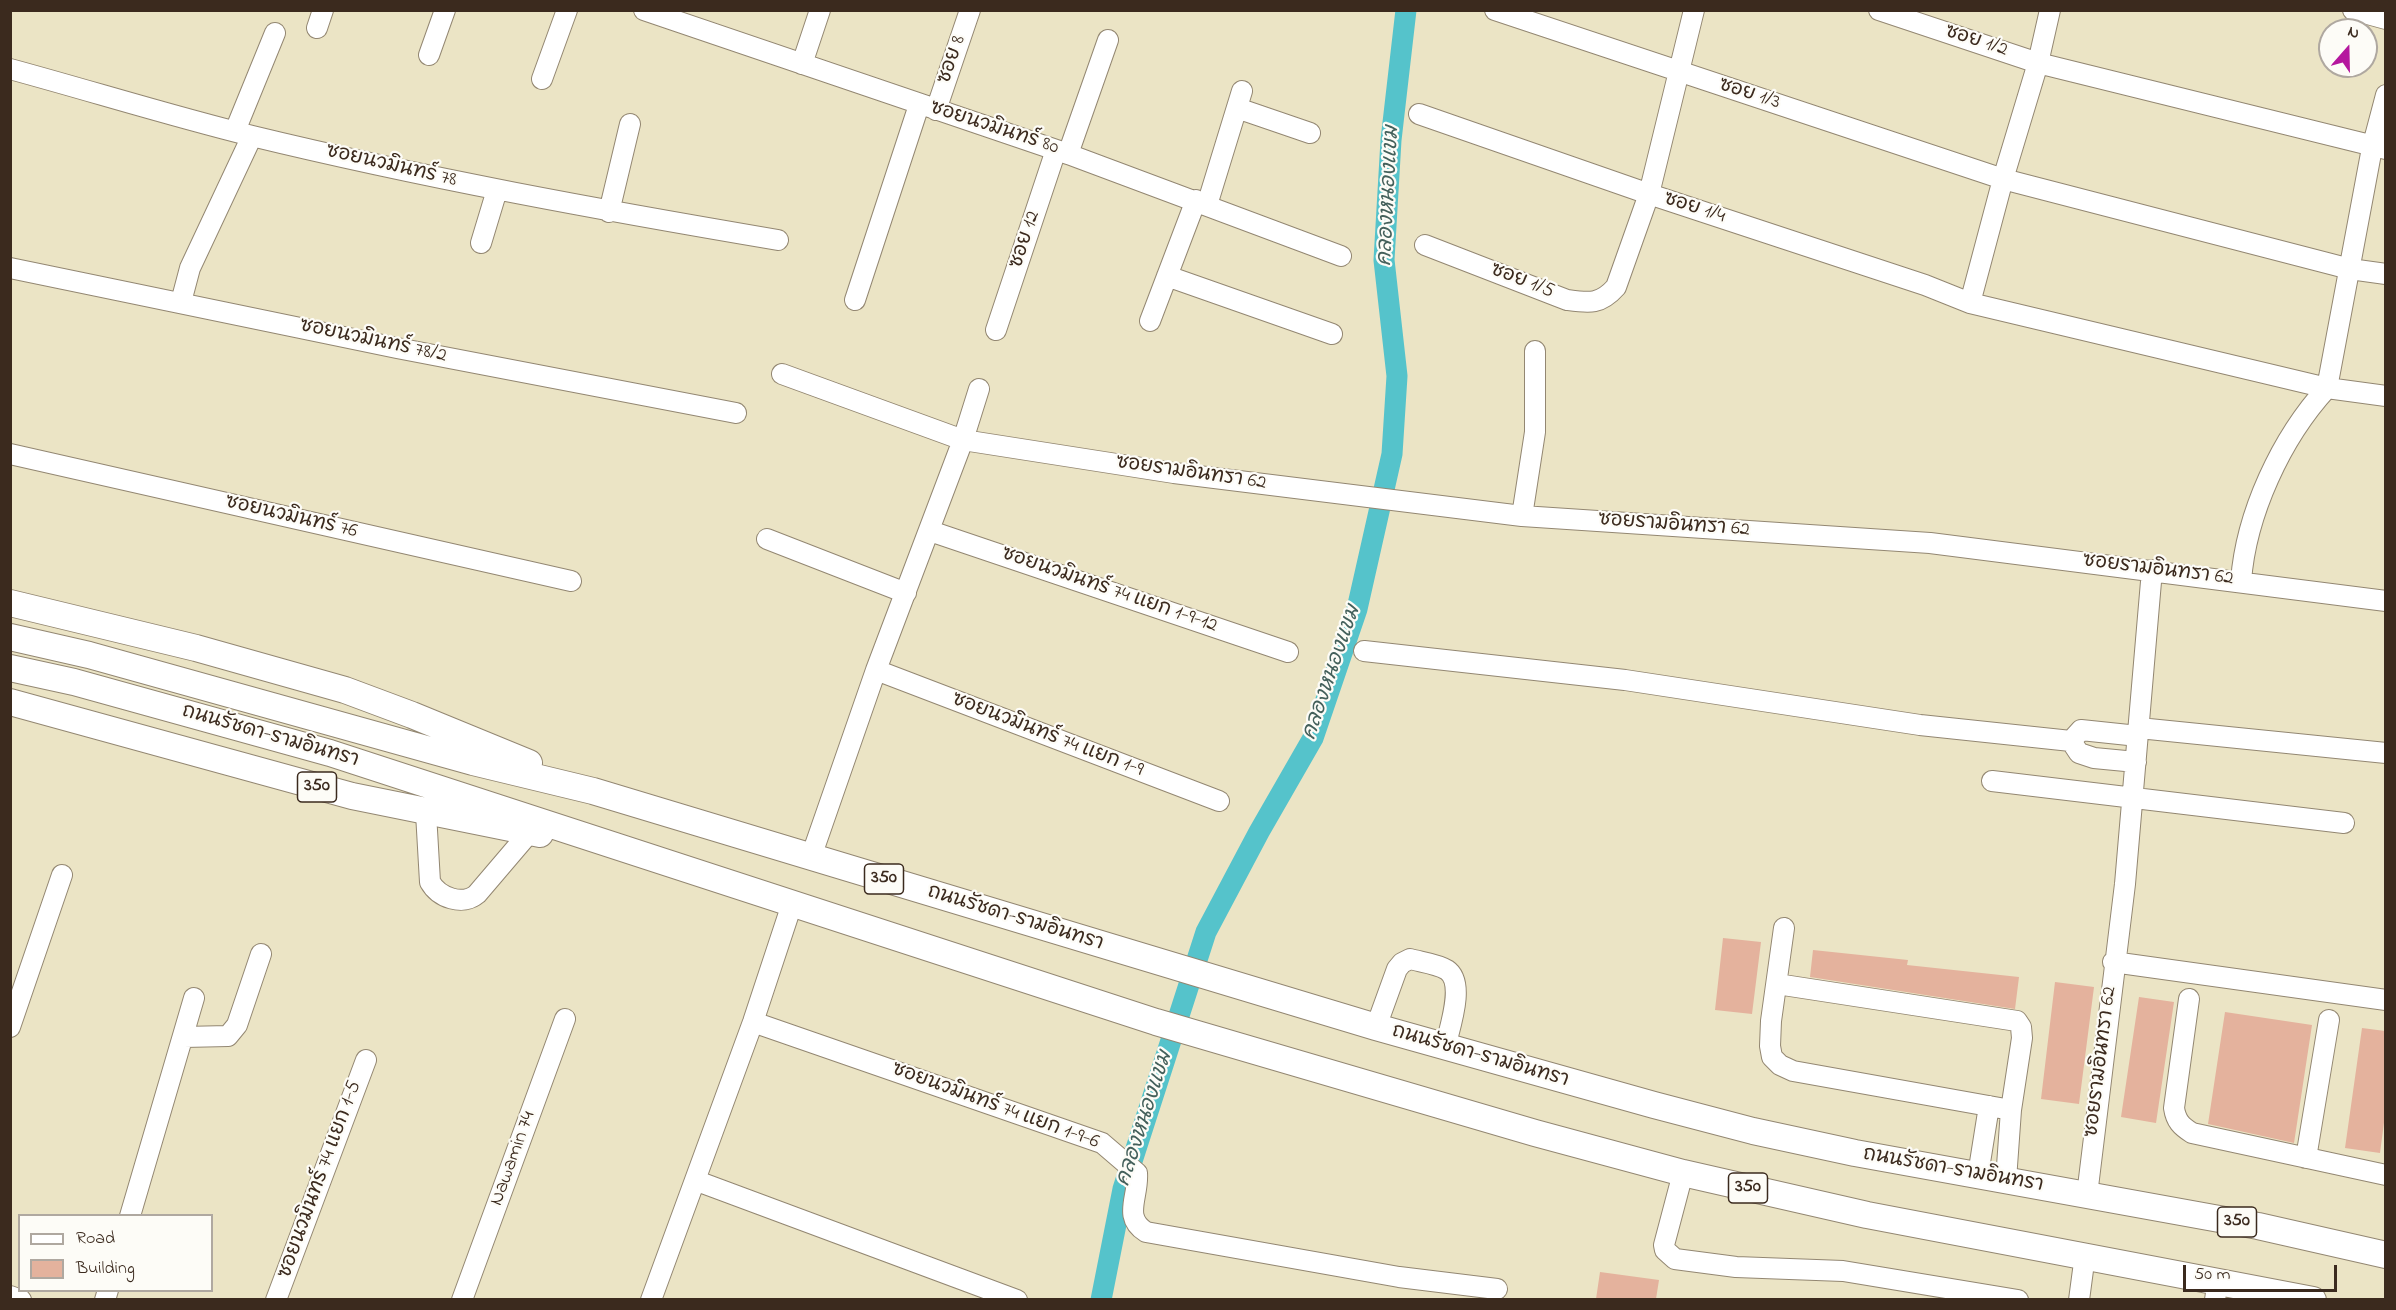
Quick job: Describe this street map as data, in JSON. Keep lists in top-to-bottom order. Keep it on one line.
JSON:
{"streets":{"main road":["ถนนรัชดา-รามอินทรา","350"],"street":["ซอย 1/2","ซอย 8","ซอย 1/3","ซอยนวมินทร์ 80","ซอยนวมินทร์ 78","ซอย 1/4","ซอย 12","ซอย 1/5","ซอยนวมินทร์ 78/2","ซอยรามอินทรา 62","ซอยนวมินทร์ 76","ซอยนวมินทร์ 74 แยก 1-9-12","ซอยนวมินทร์ 74 แยก 1-9","ซอยนวมินทร์ 74 แยก 1-9-6","Nawamin 74","ซอยนวมินทร์ 74 แยก 1-5"]},"crossings":[["ซอย 8","ซอยนวมินทร์ 80"],["ซอยนวมินทร์ 80","ซอย 12"],["ซอย 1/4","ซอย 1/5"],["ซอยรามอินทรา 62","ถนนรัชดา-รามอินทรา"]],"water":["คลองหนองแขม"],"legend":["Road","Building"],"scale_bar":"50 m","north":"top"}
